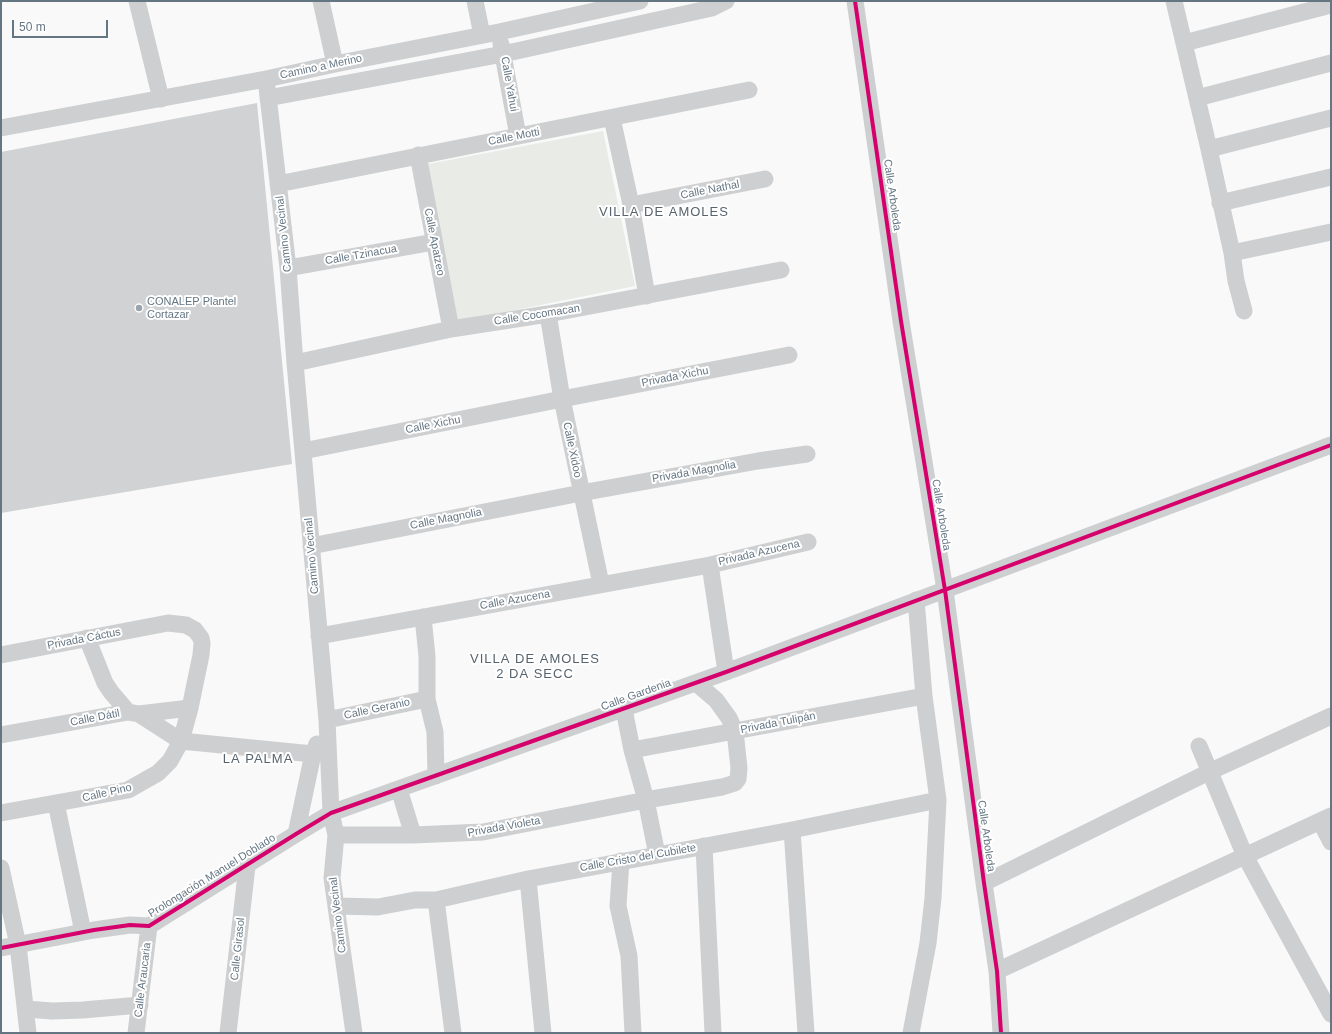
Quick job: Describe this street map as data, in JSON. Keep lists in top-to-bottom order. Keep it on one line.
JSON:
{"streets":{"street":["Camino a Merino","Calle Yahui","Calle Motti","Calle Nathal","Calle Arboleda","Camino Vecinal","Calle Apatzeo","Calle Tzinacua","Calle Cocomacan","Privada Xichu","Calle Xichu","Calle Xidoo","Privada Magnolia","Calle Magnolia","Privada Azucena","Calle Azucena","Privada Cáctus","Calle Gardenia","Calle Geranio","Calle Dátil","Privada Tulipán","Calle Pino","Privada Violeta","Calle Cristo del Cubilete","Prolongación Manuel Doblado","Calle Girasol","Calle Araucaria"]},"crossings":[["Camino a Merino","Calle Yahui"],["Camino a Merino","Camino Vecinal"],["Calle Yahui","Calle Motti"],["Calle Motti","Camino Vecinal"],["Calle Motti","Calle Apatzeo"],["Calle Arboleda","Calle Gardenia"],["Camino Vecinal","Calle Tzinacua"],["Camino Vecinal","Calle Cocomacan"],["Camino Vecinal","Calle Xichu"],["Camino Vecinal","Calle Magnolia"],["Camino Vecinal","Calle Azucena"],["Camino Vecinal","Calle Gardenia"],["Camino Vecinal","Calle Geranio"],["Camino Vecinal","Privada Violeta"],["Camino Vecinal","Calle Cristo del Cubilete"],["Camino Vecinal","Prolongación Manuel Doblado"],["Calle Apatzeo","Calle Tzinacua"],["Calle Apatzeo","Calle Cocomacan"],["Calle Cocomacan","Calle Xidoo"],["Privada Xichu","Calle Xichu"],["Privada Xichu","Calle Xidoo"],["Calle Xichu","Calle Xidoo"],["Calle Xidoo","Privada Magnolia"],["Calle Xidoo","Calle Magnolia"],["Calle Xidoo","Calle Azucena"],["Privada Magnolia","Calle Magnolia"],["Privada Azucena","Calle Azucena"],["Privada Cáctus","Calle Dátil"],["Privada Cáctus","Calle Pino"],["Calle Gardenia","Prolongación Manuel Doblado"],["Calle Dátil","Calle Pino"],["Privada Tulipán","Privada Violeta"],["Prolongación Manuel Doblado","Calle Girasol"],["Prolongación Manuel Doblado","Calle Araucaria"]],"districts":["VILLA DE AMOLES","VILLA DE AMOLES 2 DA SECC","LA PALMA"],"places":["CONALEP Plantel Cortazar"],"scale_bar":"50 m"}
